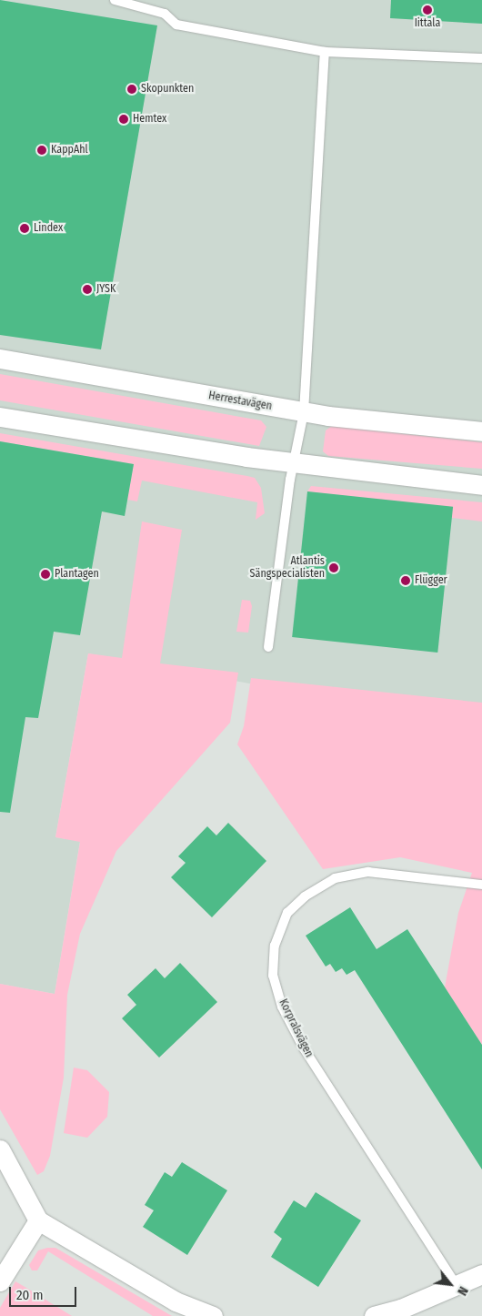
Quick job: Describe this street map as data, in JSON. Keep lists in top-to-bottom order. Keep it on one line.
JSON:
{"streets":{"street":["Herrestavägen"],"lane":["Korpralsvägen"]},"places":["Iittala","Skopunkten","Hemtex","KappAhl","Lindex","JYSK","Atlantis Sängspecialisten","Plantagen","Flügger"],"scale_bar":"20 m","north":"bottom right"}
